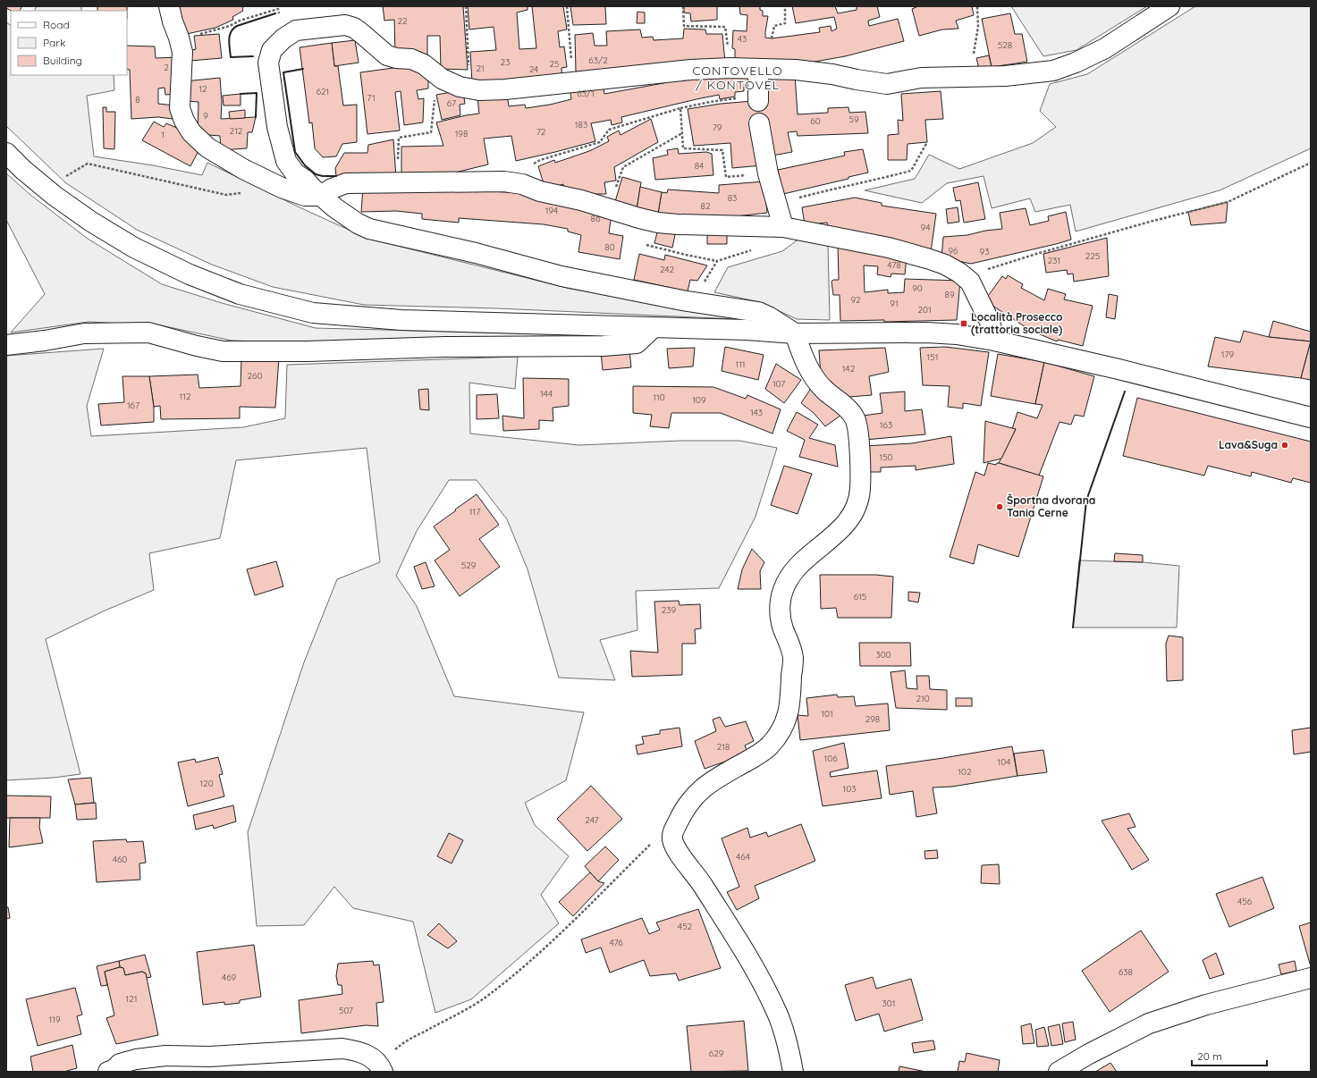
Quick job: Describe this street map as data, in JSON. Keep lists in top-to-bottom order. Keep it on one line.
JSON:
{"districts":["CONTOVELLO / KONTOVEL"],"places":{"transit":["Località Prosecco (trattoria sociale)"],"other":["Lava&Suga","Športna dvorana Tania Cerne"]},"house_numbers":["22","43","528","63/2","23","25","2","21","24","12","621","63/1","71","8","67","9","59","60","183","79","212","72","198","1","84","83","82","194","86","94","80","96","93","225","231","478","242","90","89","92","91","201","179","151","111","142","260","107","144","112","110","109","167","143","163","150","117","529","615","239","300","210","101","298","218","106","104","102","120","103","247","464","460","456","452","476","638","469","121","301","507","119","629"],"legend":["Road","Park","Building"],"scale_bar":"20 m"}
